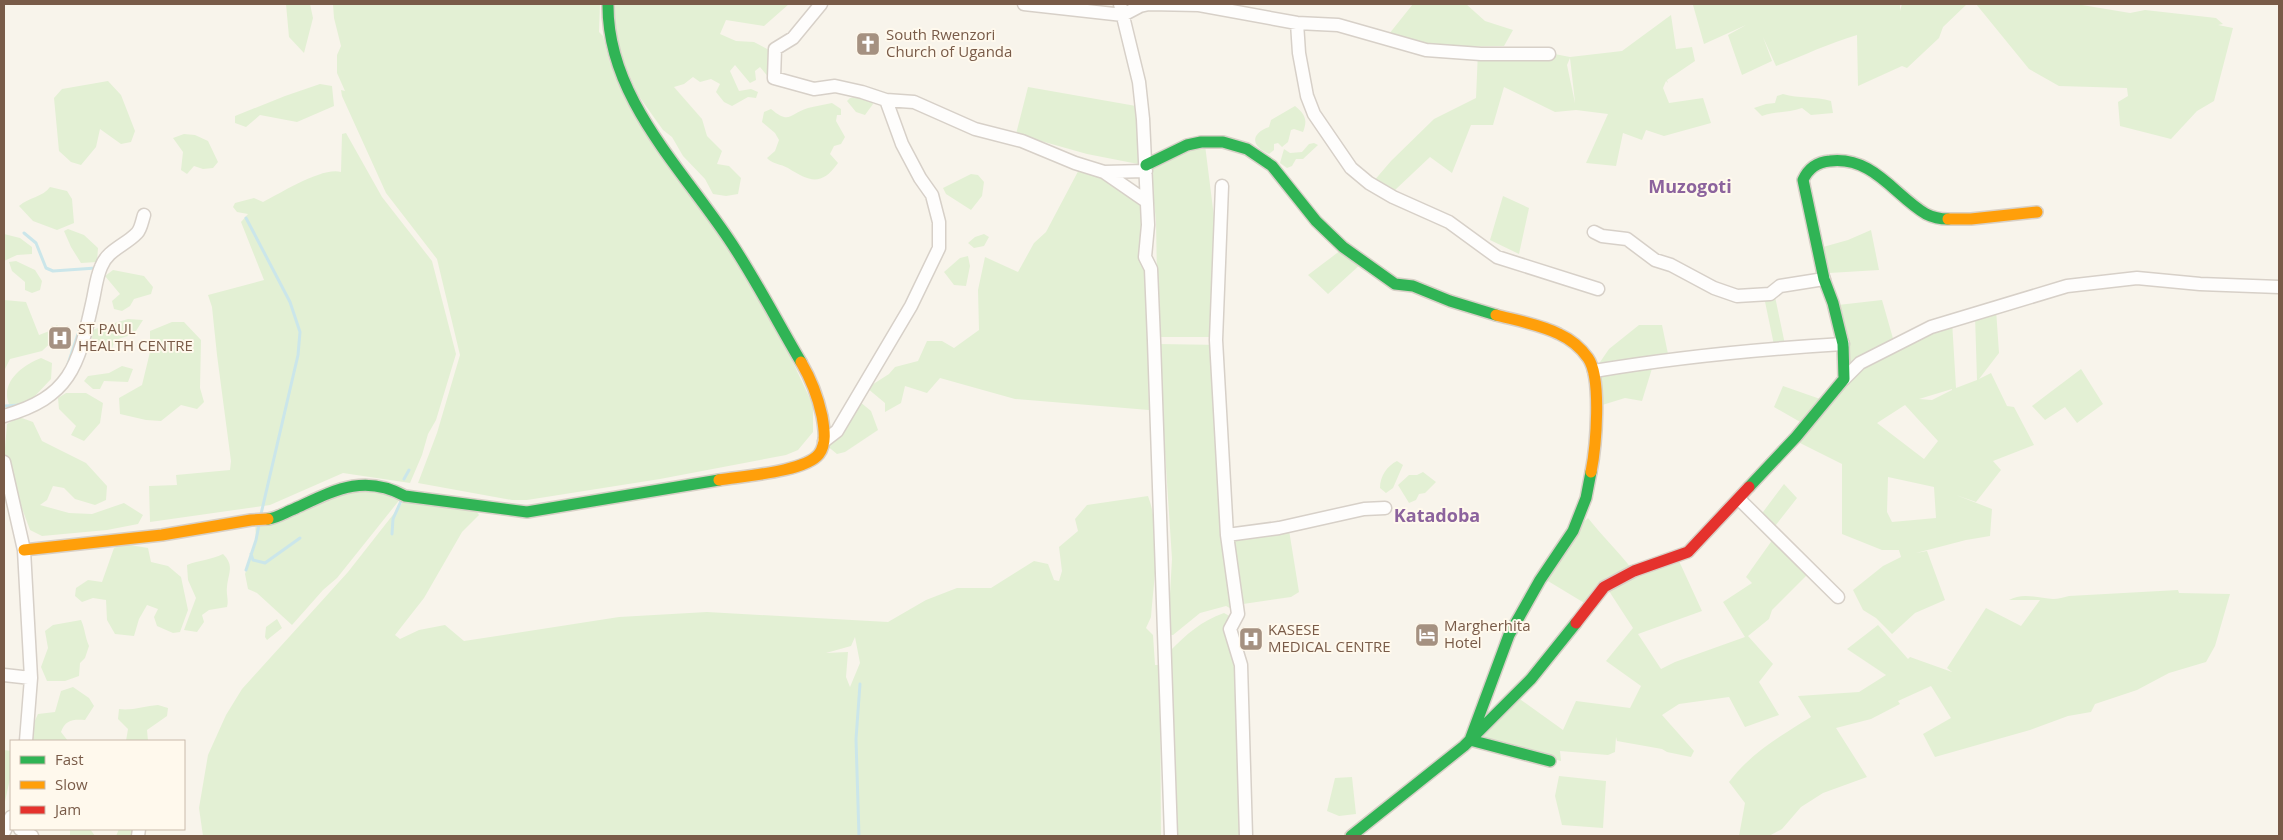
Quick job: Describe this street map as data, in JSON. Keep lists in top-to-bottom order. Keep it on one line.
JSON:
{"districts":["Muzogoti","Katadoba"],"places":{"church":["South Rwenzori Church of Uganda"],"hospital":["ST PAUL HEALTH CENTRE","KASESE MEDICAL CENTRE"],"hotel":["Margherhita Hotel"]},"legend":["Fast","Slow","Jam"]}
